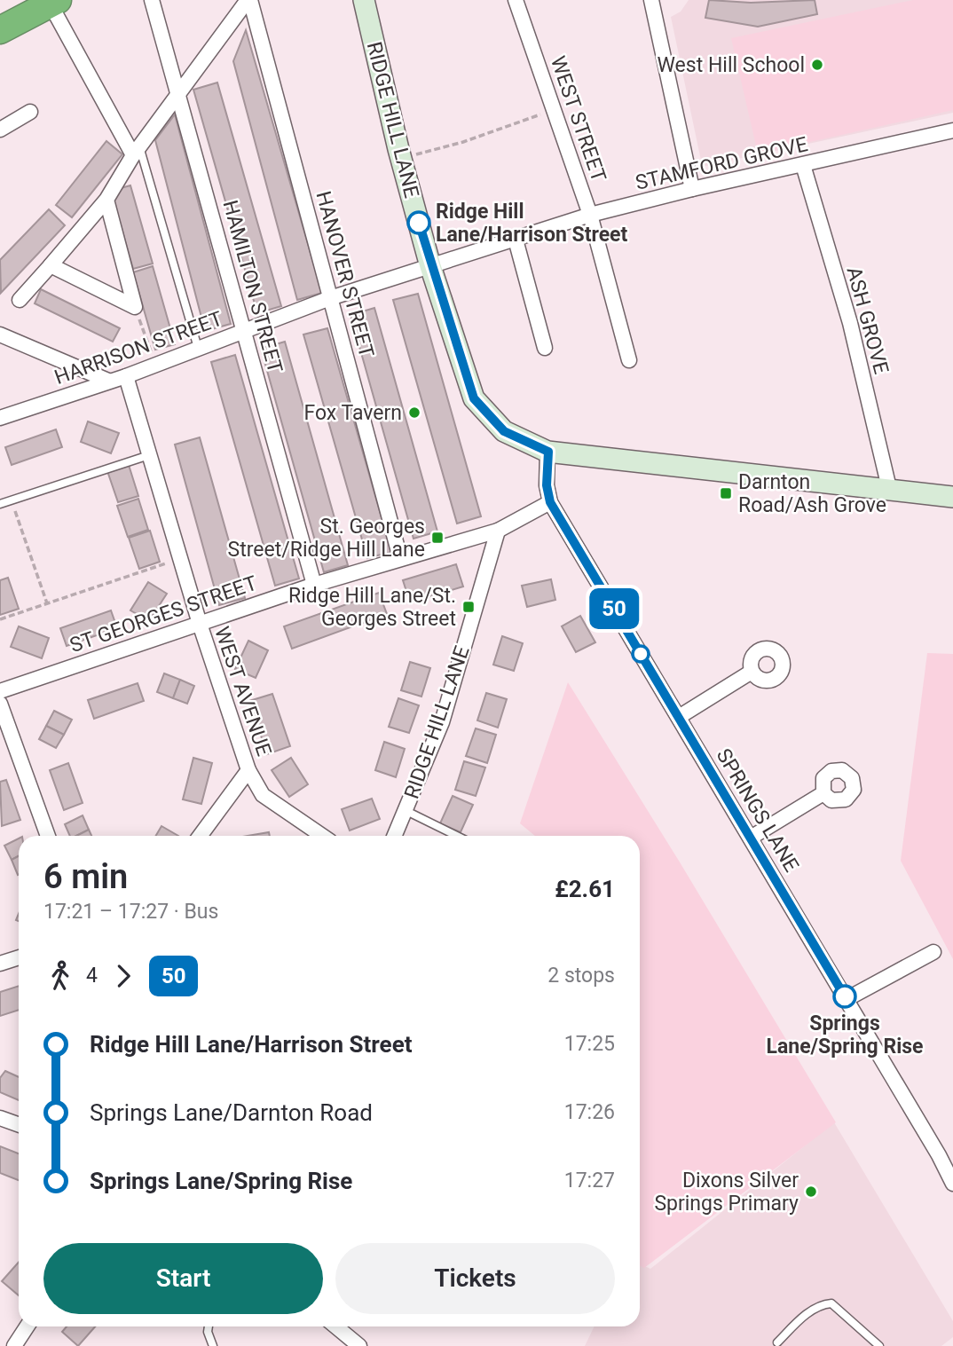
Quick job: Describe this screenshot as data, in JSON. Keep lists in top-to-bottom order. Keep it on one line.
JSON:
{"streets":{"street":["WEST STREET","RIDGE HILL LANE","STAMFORD GROVE","HANOVER STREET","HAMILTON STREET","ASH GROVE","HARRISON STREET","ST GEORGES STREET","WEST AVENUE","SPRINGS LANE"]},"crossings":[["WEST STREET","STAMFORD GROVE"],["RIDGE HILL LANE","STAMFORD GROVE"],["RIDGE HILL LANE","ASH GROVE"],["RIDGE HILL LANE","HARRISON STREET"],["RIDGE HILL LANE","ST GEORGES STREET"],["RIDGE HILL LANE","SPRINGS LANE"],["STAMFORD GROVE","ASH GROVE"],["STAMFORD GROVE","HARRISON STREET"],["HANOVER STREET","HARRISON STREET"],["HANOVER STREET","ST GEORGES STREET"],["HAMILTON STREET","HARRISON STREET"],["HAMILTON STREET","ST GEORGES STREET"],["HARRISON STREET","WEST AVENUE"],["ST GEORGES STREET","WEST AVENUE"],["ST GEORGES STREET","SPRINGS LANE"]],"places":{"other":["West Hill School","Ridge Hill Lane/Harrison Street","Fox Tavern","Springs Lane/Spring Rise","Dixons Silver Springs Primary"],"transit":["Darnton Road/Ash Grove","St. Georges Street/Ridge Hill Lane","Ridge Hill Lane/St. Georges Street"]},"lines":["bus line 50"],"page":{"on_map":"50","heading":["6 min","17:21 – 17:27 · Bus","£2.61"],"legs":["4","50","2 stops"],"list":[{"name":"Ridge Hill Lane/Harrison Street","value":"17:25"},{"name":"Springs Lane/Darnton Road","value":"17:26"},{"name":"Springs Lane/Spring Rise","value":"17:27"}],"buttons":["Start","Tickets"]}}
